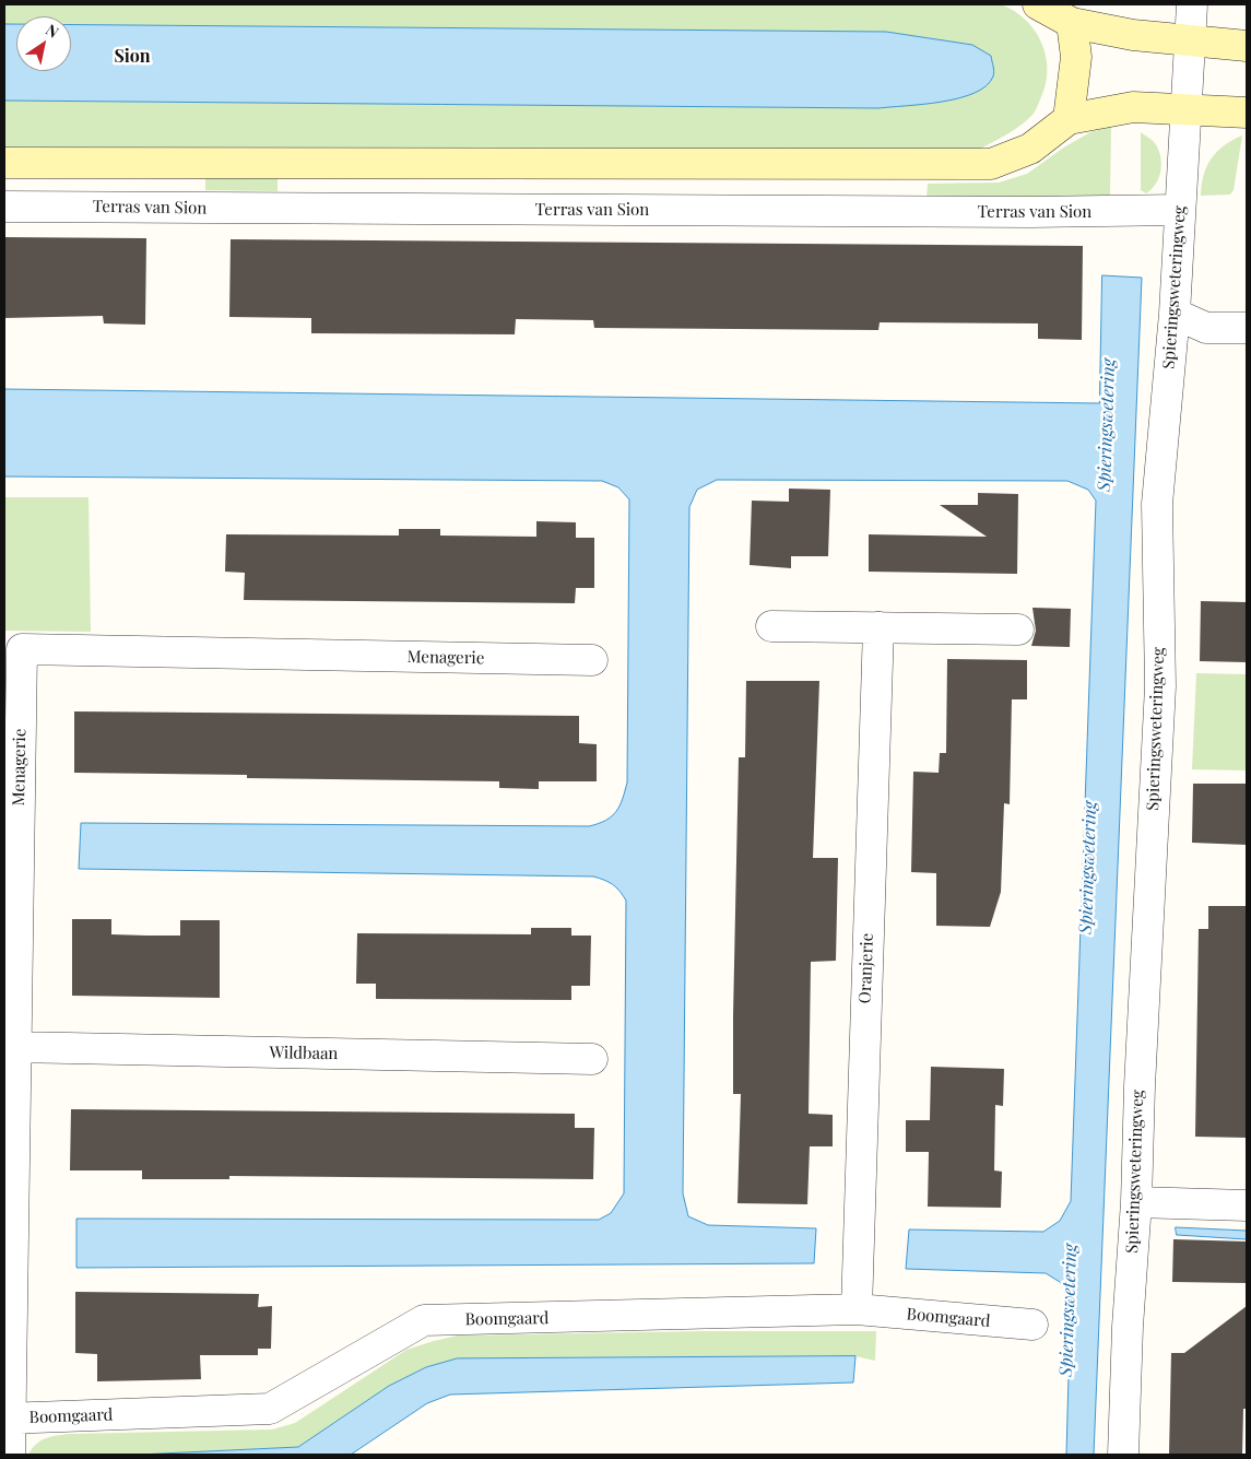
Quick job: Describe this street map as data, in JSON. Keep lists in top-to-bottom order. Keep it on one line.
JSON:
{"streets":{"street":["Terras van Sion","Spieringsweteringweg","Menagerie","Oranjerie","Wildbaan","Boomgaard"]},"crossings":[["Terras van Sion","Spieringsweteringweg"],["Menagerie","Wildbaan"],["Menagerie","Boomgaard"],["Oranjerie","Boomgaard"]],"districts":["Sion"],"water":["Spieringswetering"],"north":"top right"}
